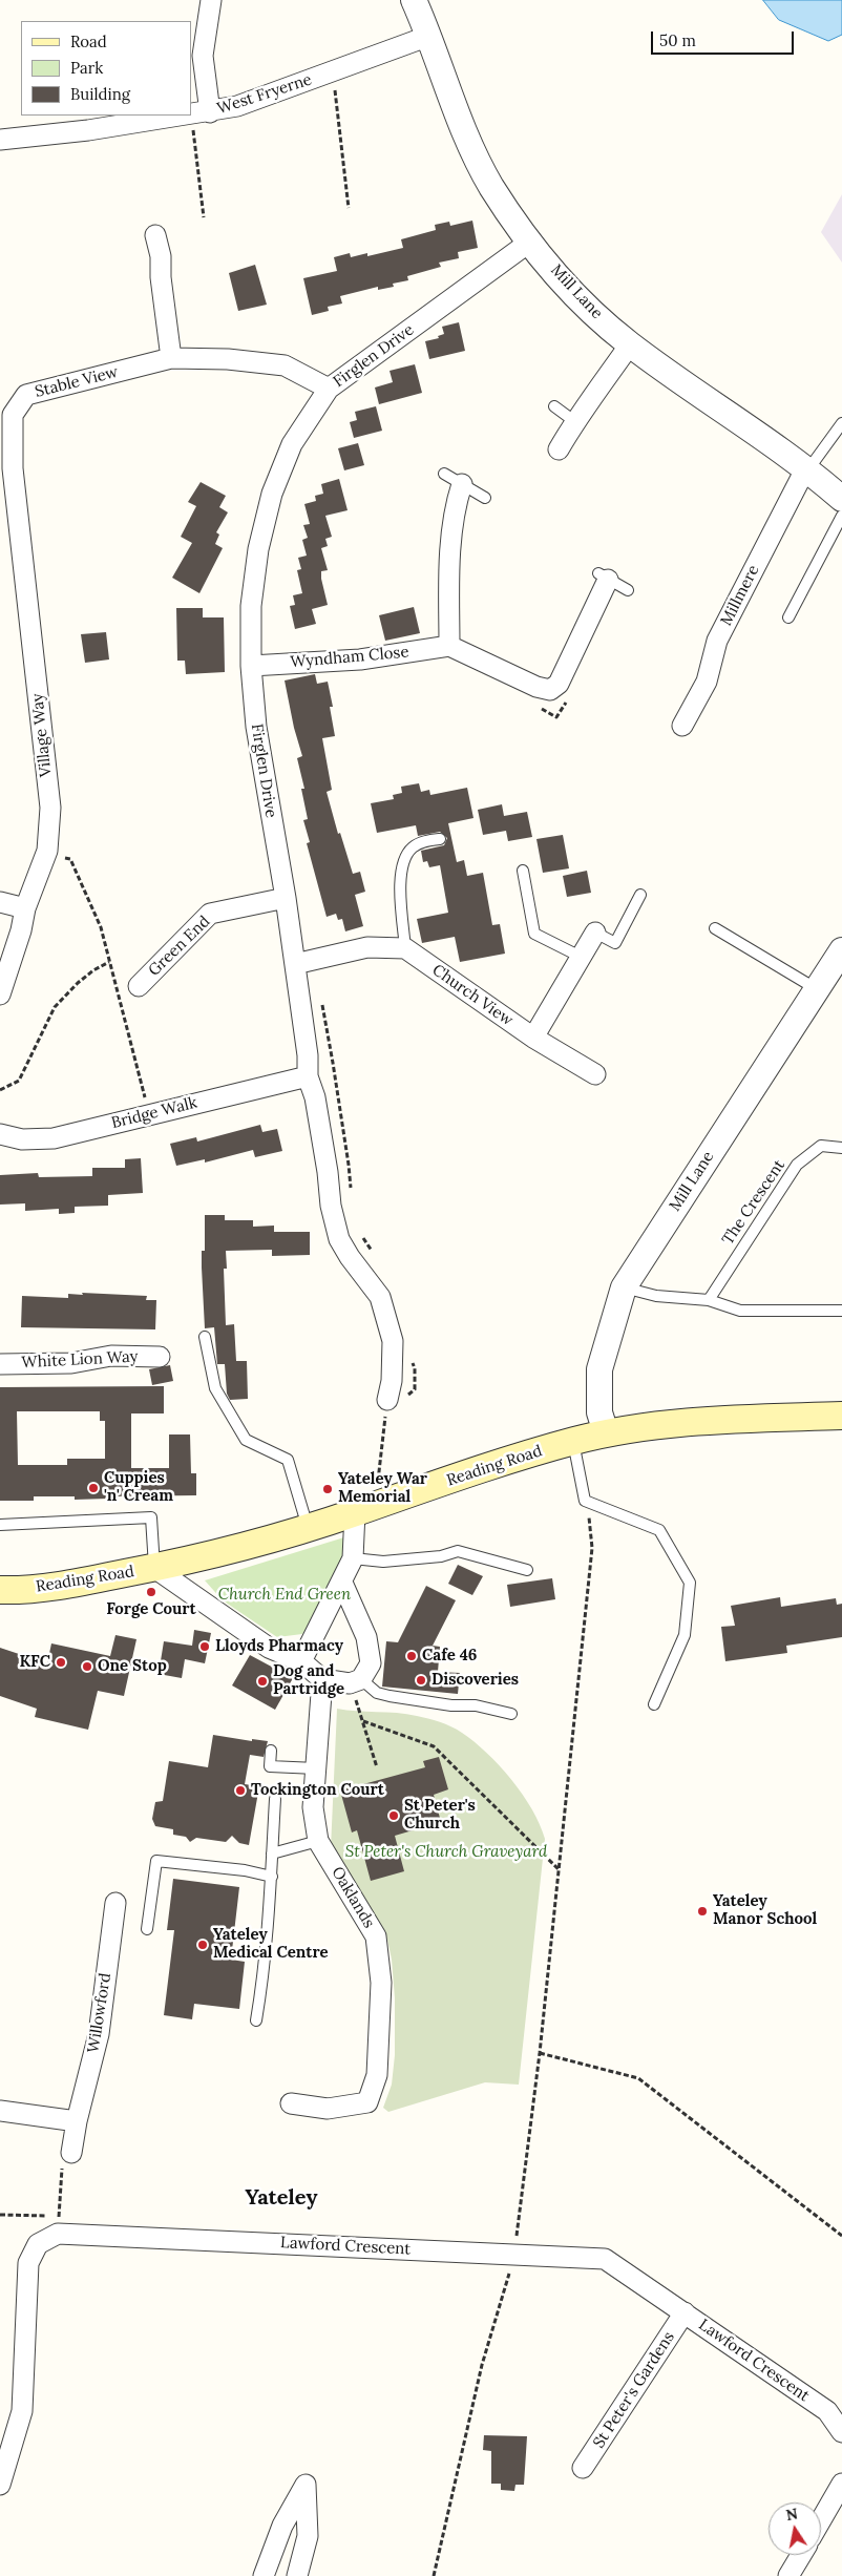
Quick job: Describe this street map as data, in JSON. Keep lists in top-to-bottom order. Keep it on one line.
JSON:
{"streets":{"main road":["Reading Road"],"street":["West Fryerne","Mill Lane","Firglen Drive","Stable View","Millmere","Wyndham Close","Village Way","Green End","Church View","Bridge Walk","White Lion Way","Oaklands","Willowford","Lawford Crescent","St Peter's Gardens"],"lane":["The Crescent"]},"crossings":[["West Fryerne","Mill Lane"],["Mill Lane","Firglen Drive"],["Mill Lane","Millmere"],["Mill Lane","Reading Road"],["Firglen Drive","Stable View"],["Firglen Drive","Wyndham Close"],["Firglen Drive","Green End"],["Firglen Drive","Bridge Walk"],["Stable View","Village Way"],["Lawford Crescent","St Peter's Gardens"]],"districts":["Yateley"],"parks":["Church End Green","St Peter's Church Graveyard"],"places":["Cuppies 'n' Cream","Yateley War Memorial","Forge Court","Lloyds Pharmacy","Cafe 46","KFC","One Stop","Discoveries","Dog and Partridge","Tockington Court","St Peter's Church","Yateley Manor School","Yateley Medical Centre"],"legend":["Road","Park","Building"],"scale_bar":"50 m","north":"top"}
